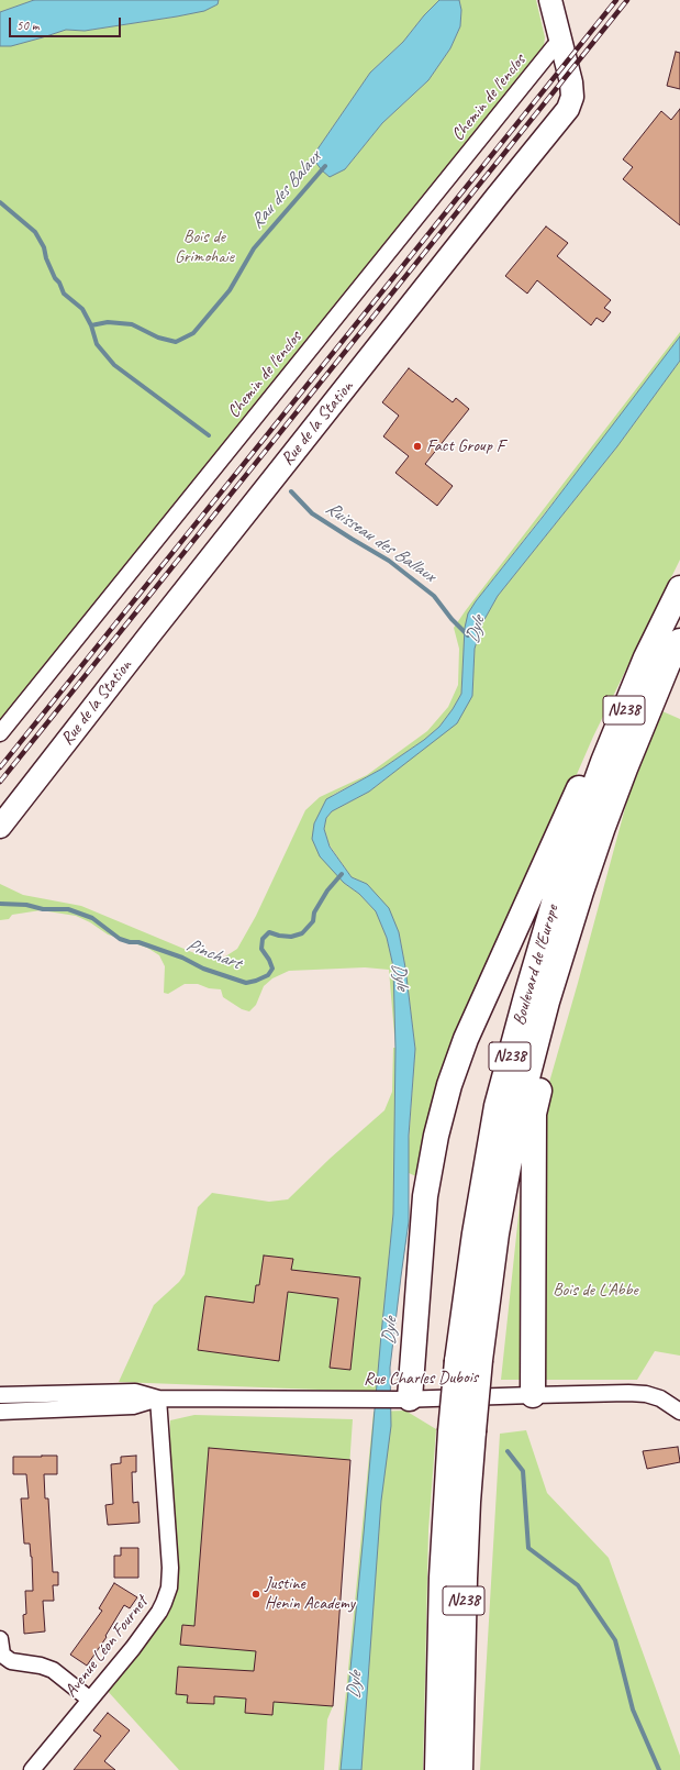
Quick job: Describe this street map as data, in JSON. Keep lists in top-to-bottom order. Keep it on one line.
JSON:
{"streets":{"highway":["N238","Boulevard de l'Europe"],"main road":["Rue de la Station"],"street":["Chemin de l'enclos","Rue Charles Dubois","Avenue Léon Fournet"]},"crossings":[["Chemin de l'enclos","Rue de la Station"],["N238","Boulevard de l'Europe"],["Rue Charles Dubois","Avenue Léon Fournet"]],"water":["Rau des Balaux","Ruisseau des Ballaux","Dyle","Pinchart"],"parks":["Bois de Grimohaie","Bois de L'Abbe"],"places":["Fact Group F","Justine Henin Academy"],"scale_bar":"50 m"}
